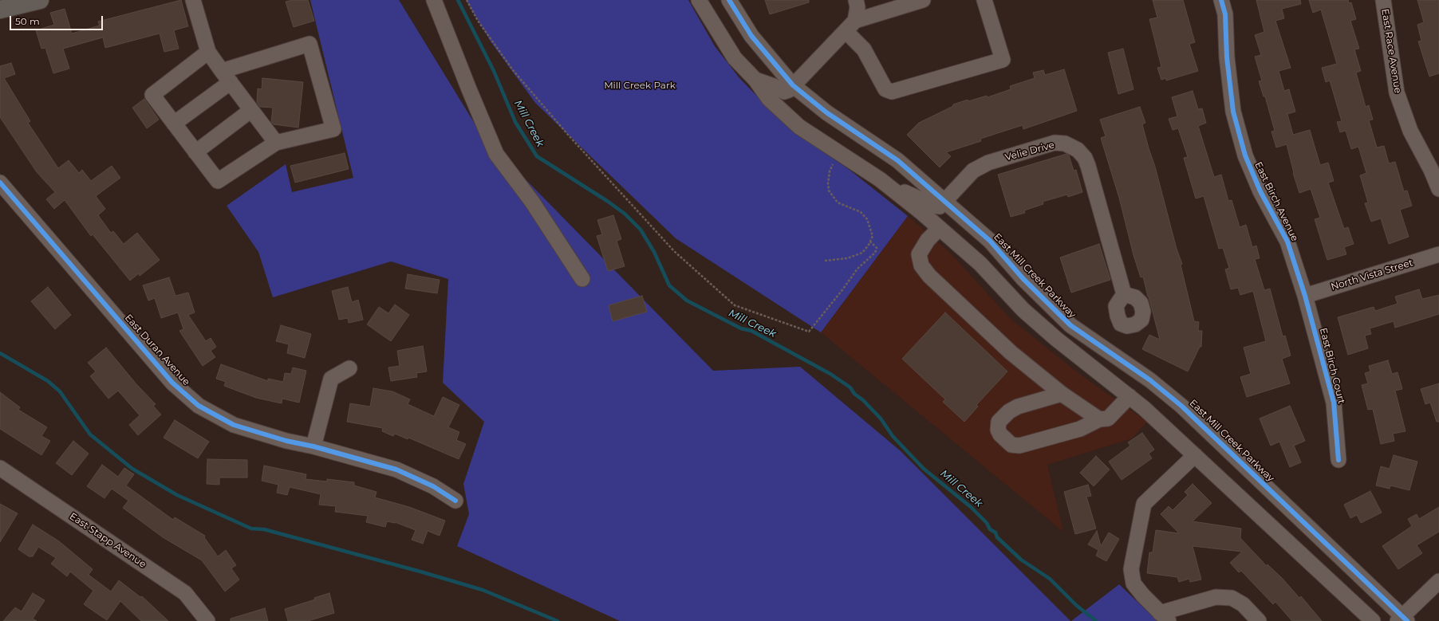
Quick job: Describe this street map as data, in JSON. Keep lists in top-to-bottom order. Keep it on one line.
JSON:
{"streets":{"street":["East Race Avenue","Velie Drive","East Birch Avenue","North Vista Street","East Mill Creek Parkway","East Duran Avenue","East Birch Court","East Stapp Avenue"]},"crossings":[["Velie Drive","East Mill Creek Parkway"],["East Birch Avenue","North Vista Street"],["East Birch Avenue","East Birch Court"],["North Vista Street","East Birch Court"]],"water":["Mill Creek"],"parks":["Mill Creek Park"],"scale_bar":"50 m"}
